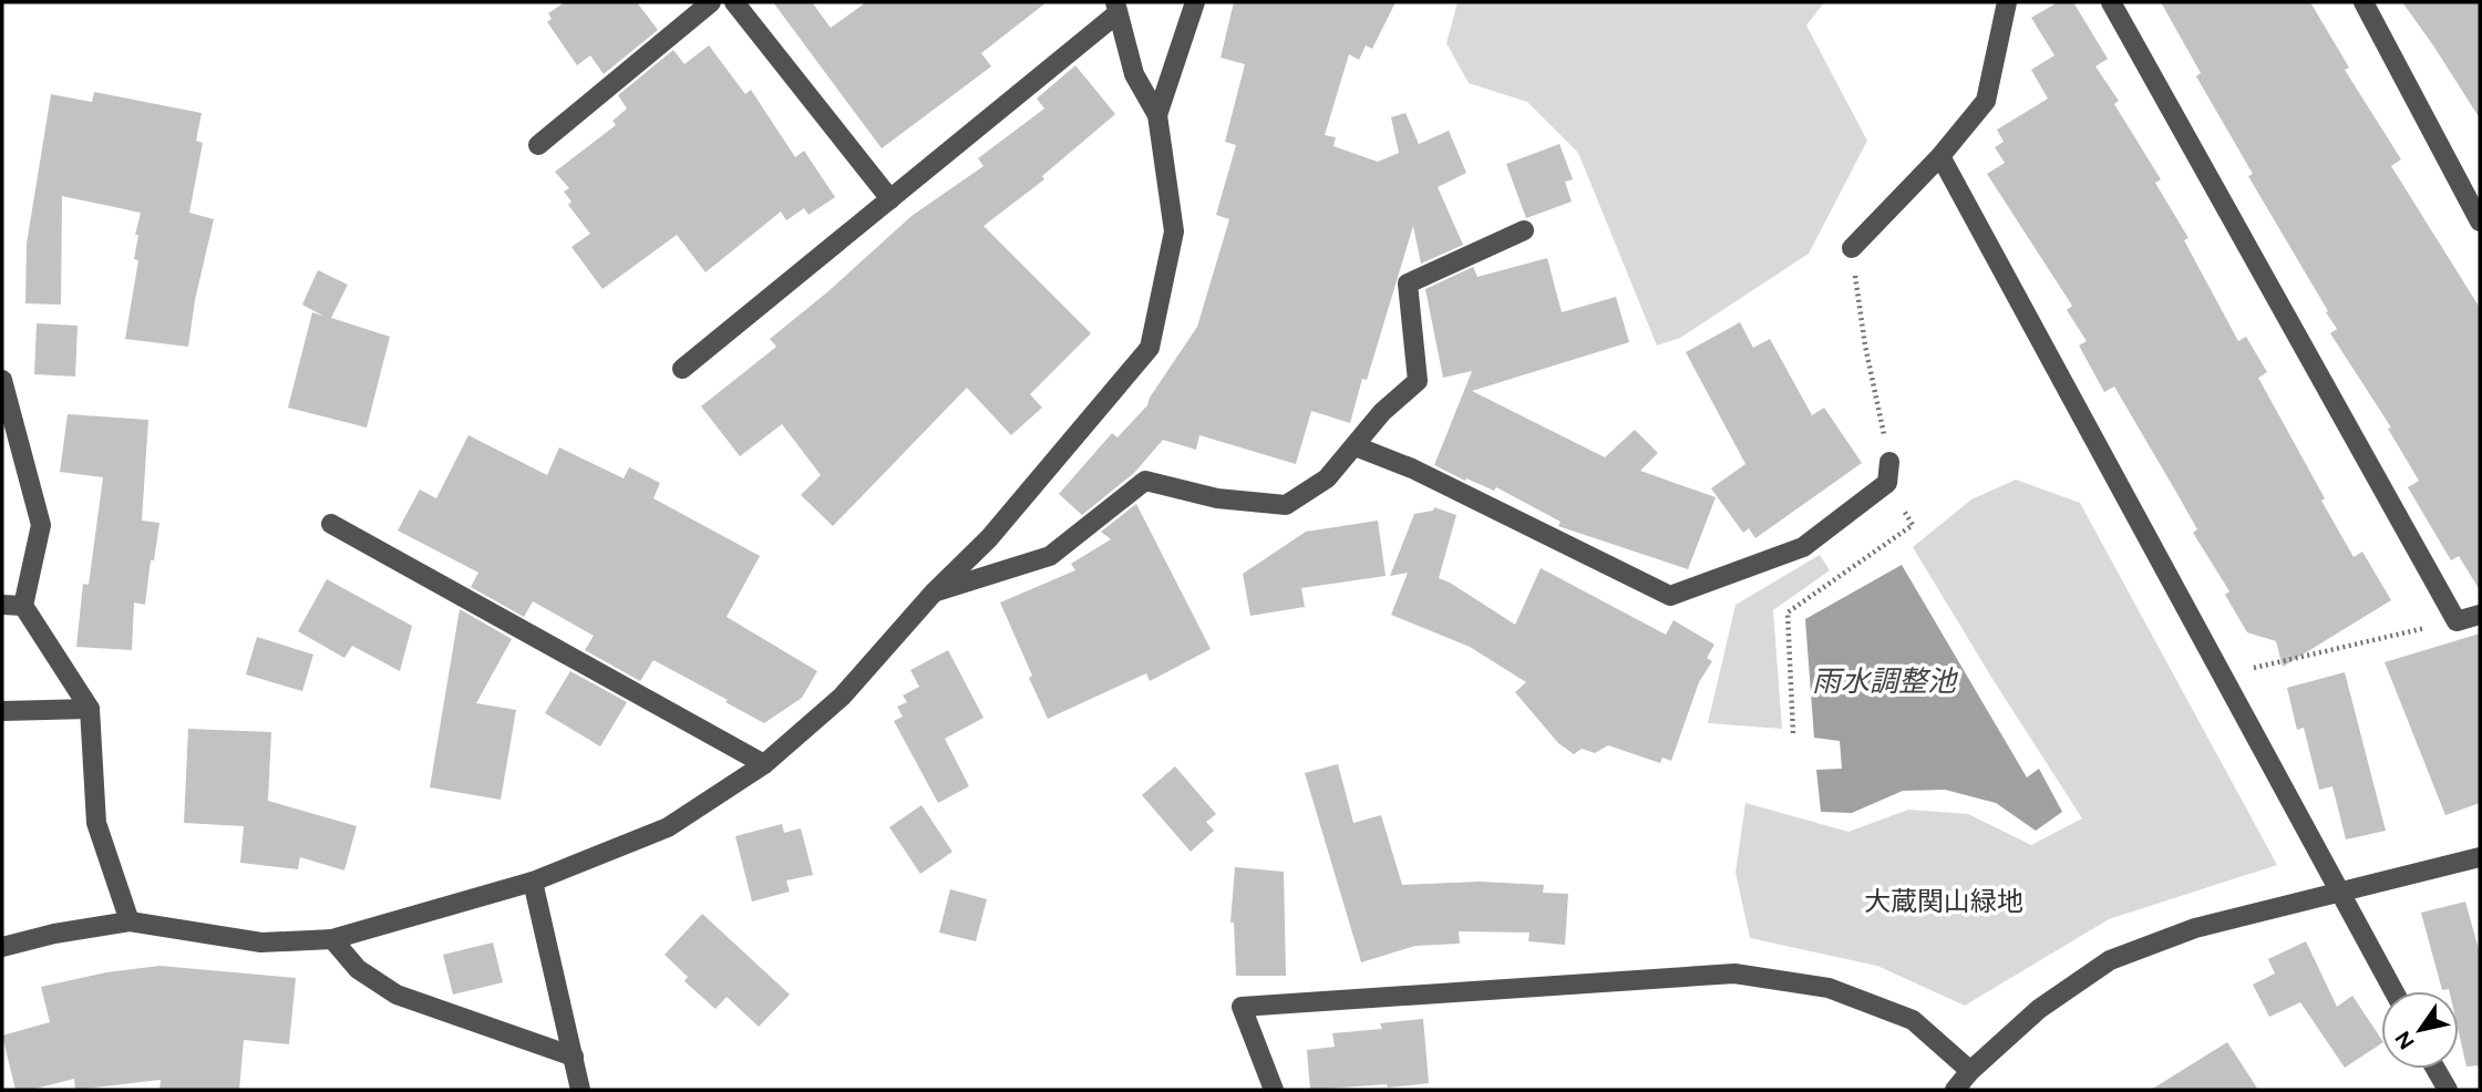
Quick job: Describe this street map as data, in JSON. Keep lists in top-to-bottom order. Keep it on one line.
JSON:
{"water":["雨水調整池"],"parks":["大蔵関山緑地"],"north":"bottom left"}
